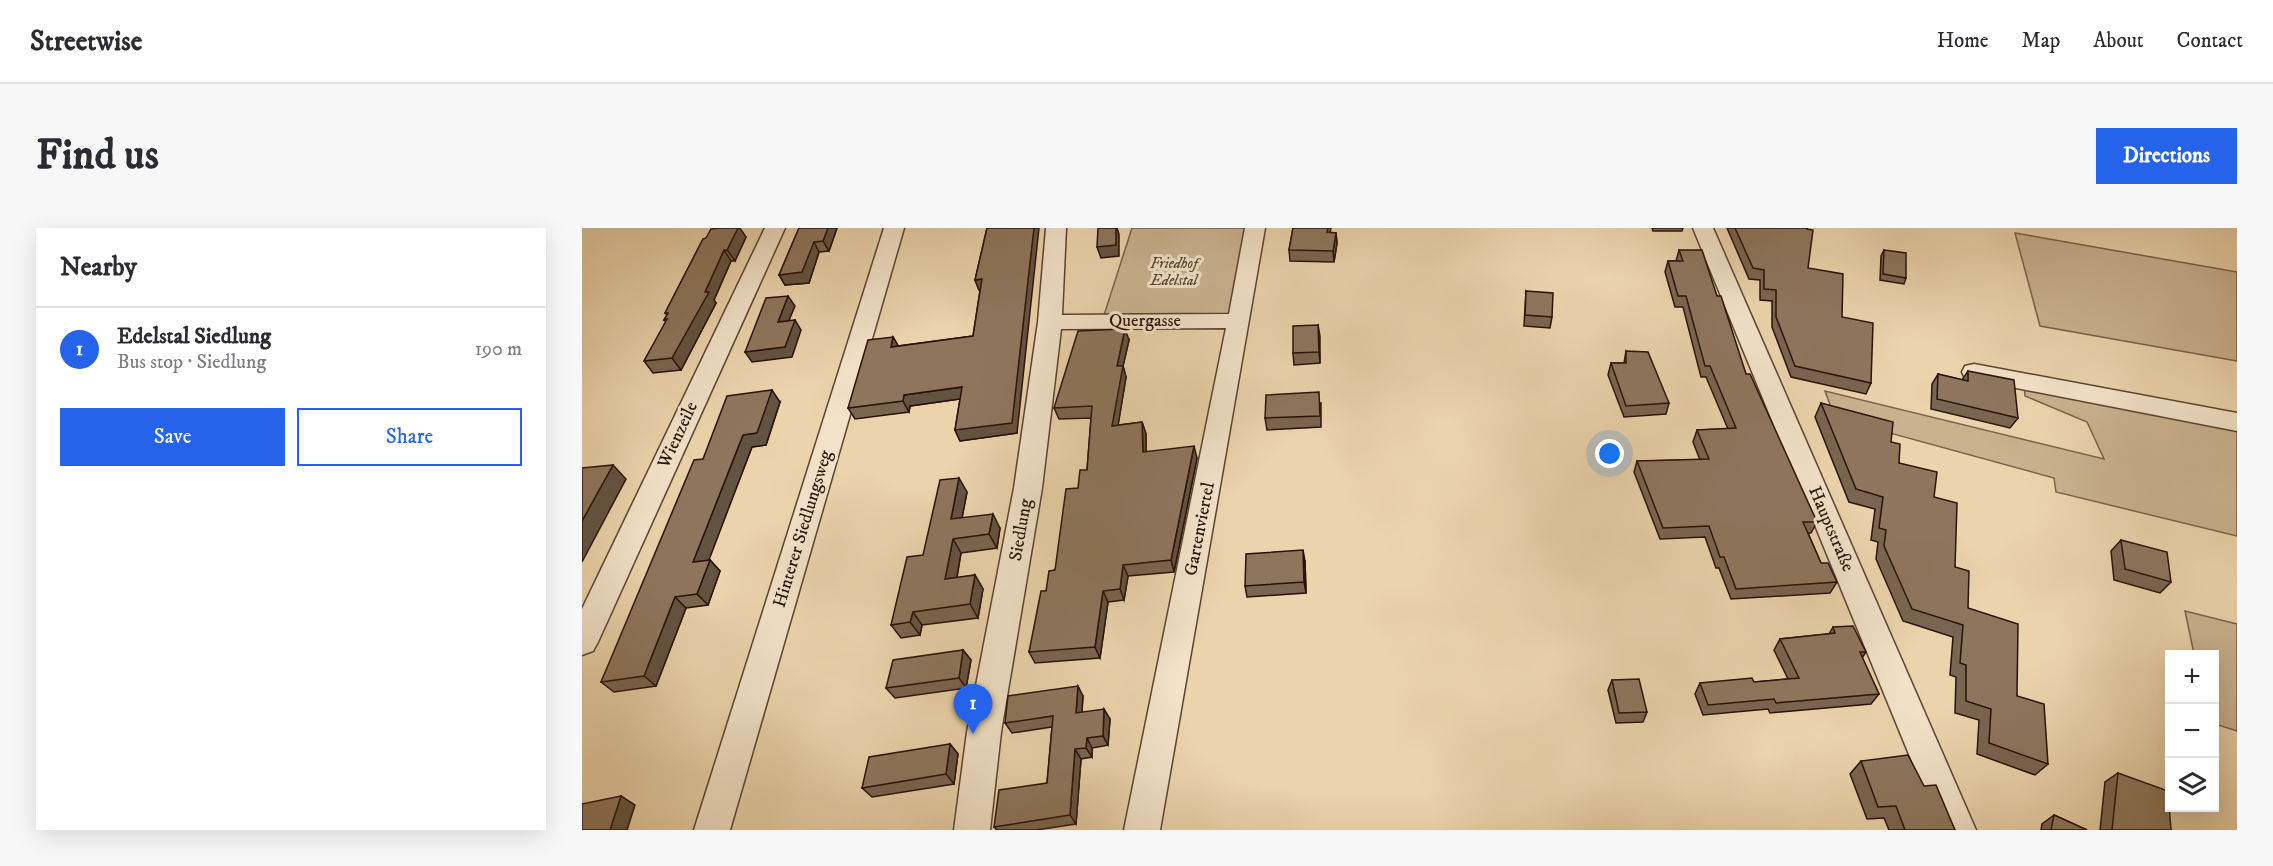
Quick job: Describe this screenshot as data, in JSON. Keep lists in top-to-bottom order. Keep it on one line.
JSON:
{"streets":{"street":["Quergasse","Wienzeile","Hinterer Siedlungsweg","Gartenviertel","Hauptstraße","Siedlung"]},"crossings":[["Quergasse","Gartenviertel"],["Quergasse","Siedlung"]],"parks":["Friedhof Edelstal"],"page":{"header":"Streetwise","nav":["Home","Map","About","Contact"],"buttons":["Directions",["Save","Share"]],"title":"Find us","heading":"Nearby","list":[{"mark":"1","name":"Edelstal Siedlung","note":"Bus stop · Siedlung","value":"190 m"}],"map_buttons":["+","−"],"pins":"1"}}
